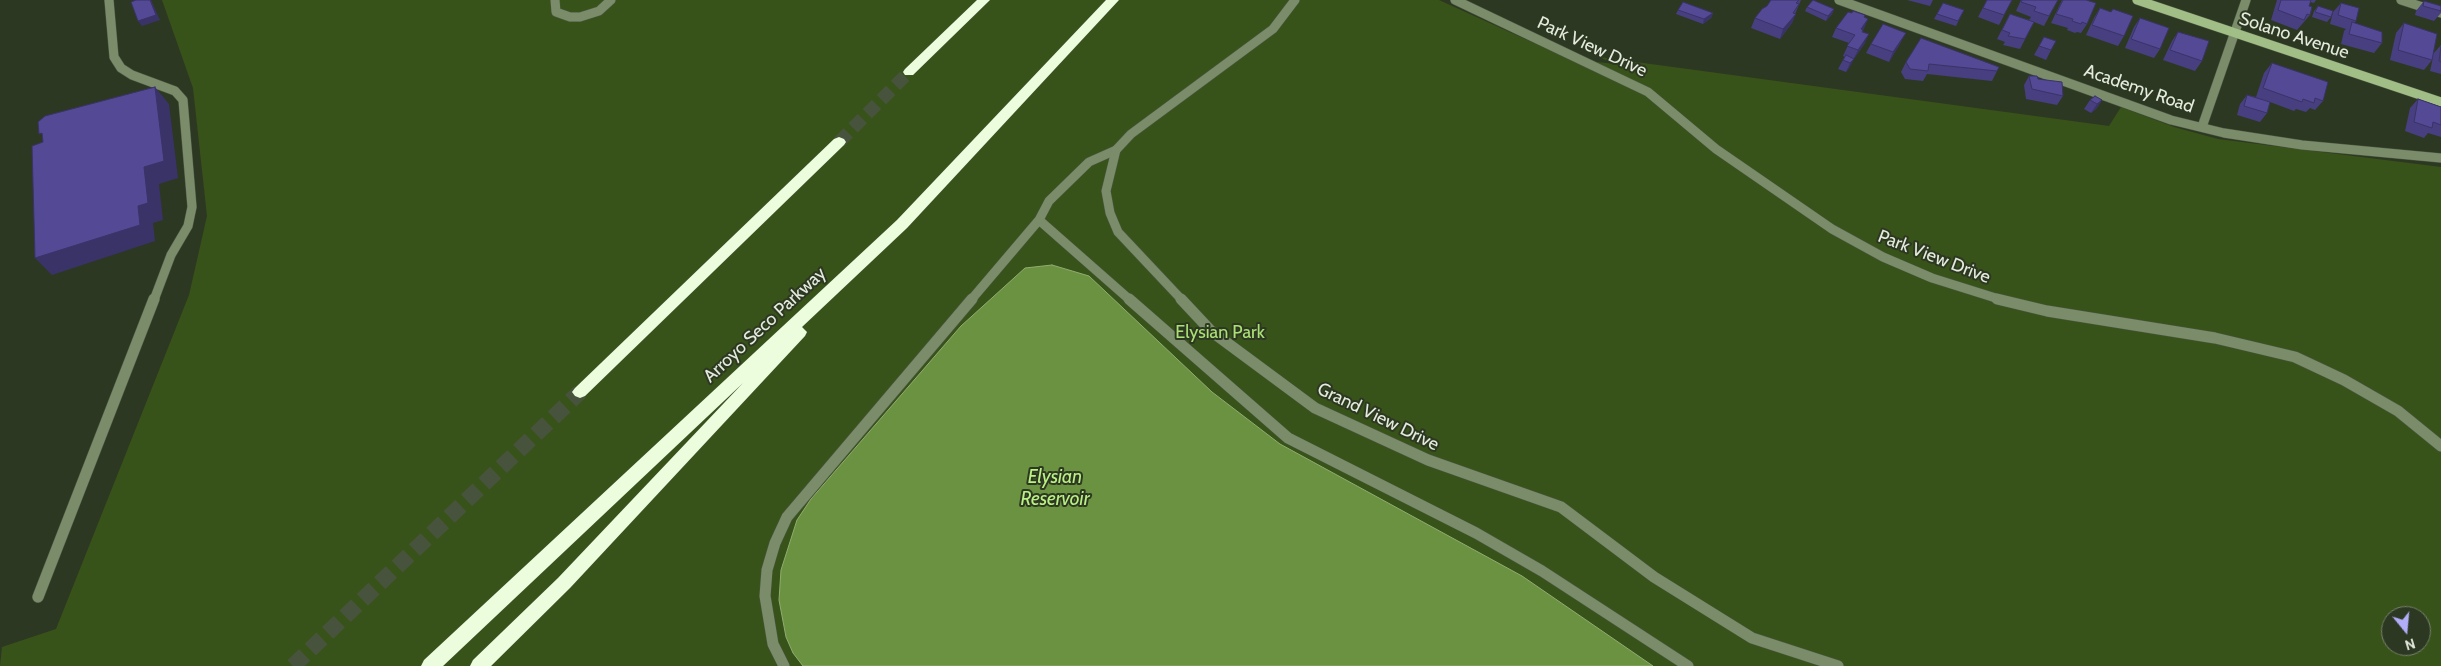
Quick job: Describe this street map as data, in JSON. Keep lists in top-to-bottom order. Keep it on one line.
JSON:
{"streets":{"highway":["Arroyo Seco Parkway"],"main road":["Solano Avenue"],"street":["Park View Drive","Academy Road","Grand View Drive"]},"water":["Elysian Reservoir"],"parks":["Elysian Park"],"north":"bottom"}
